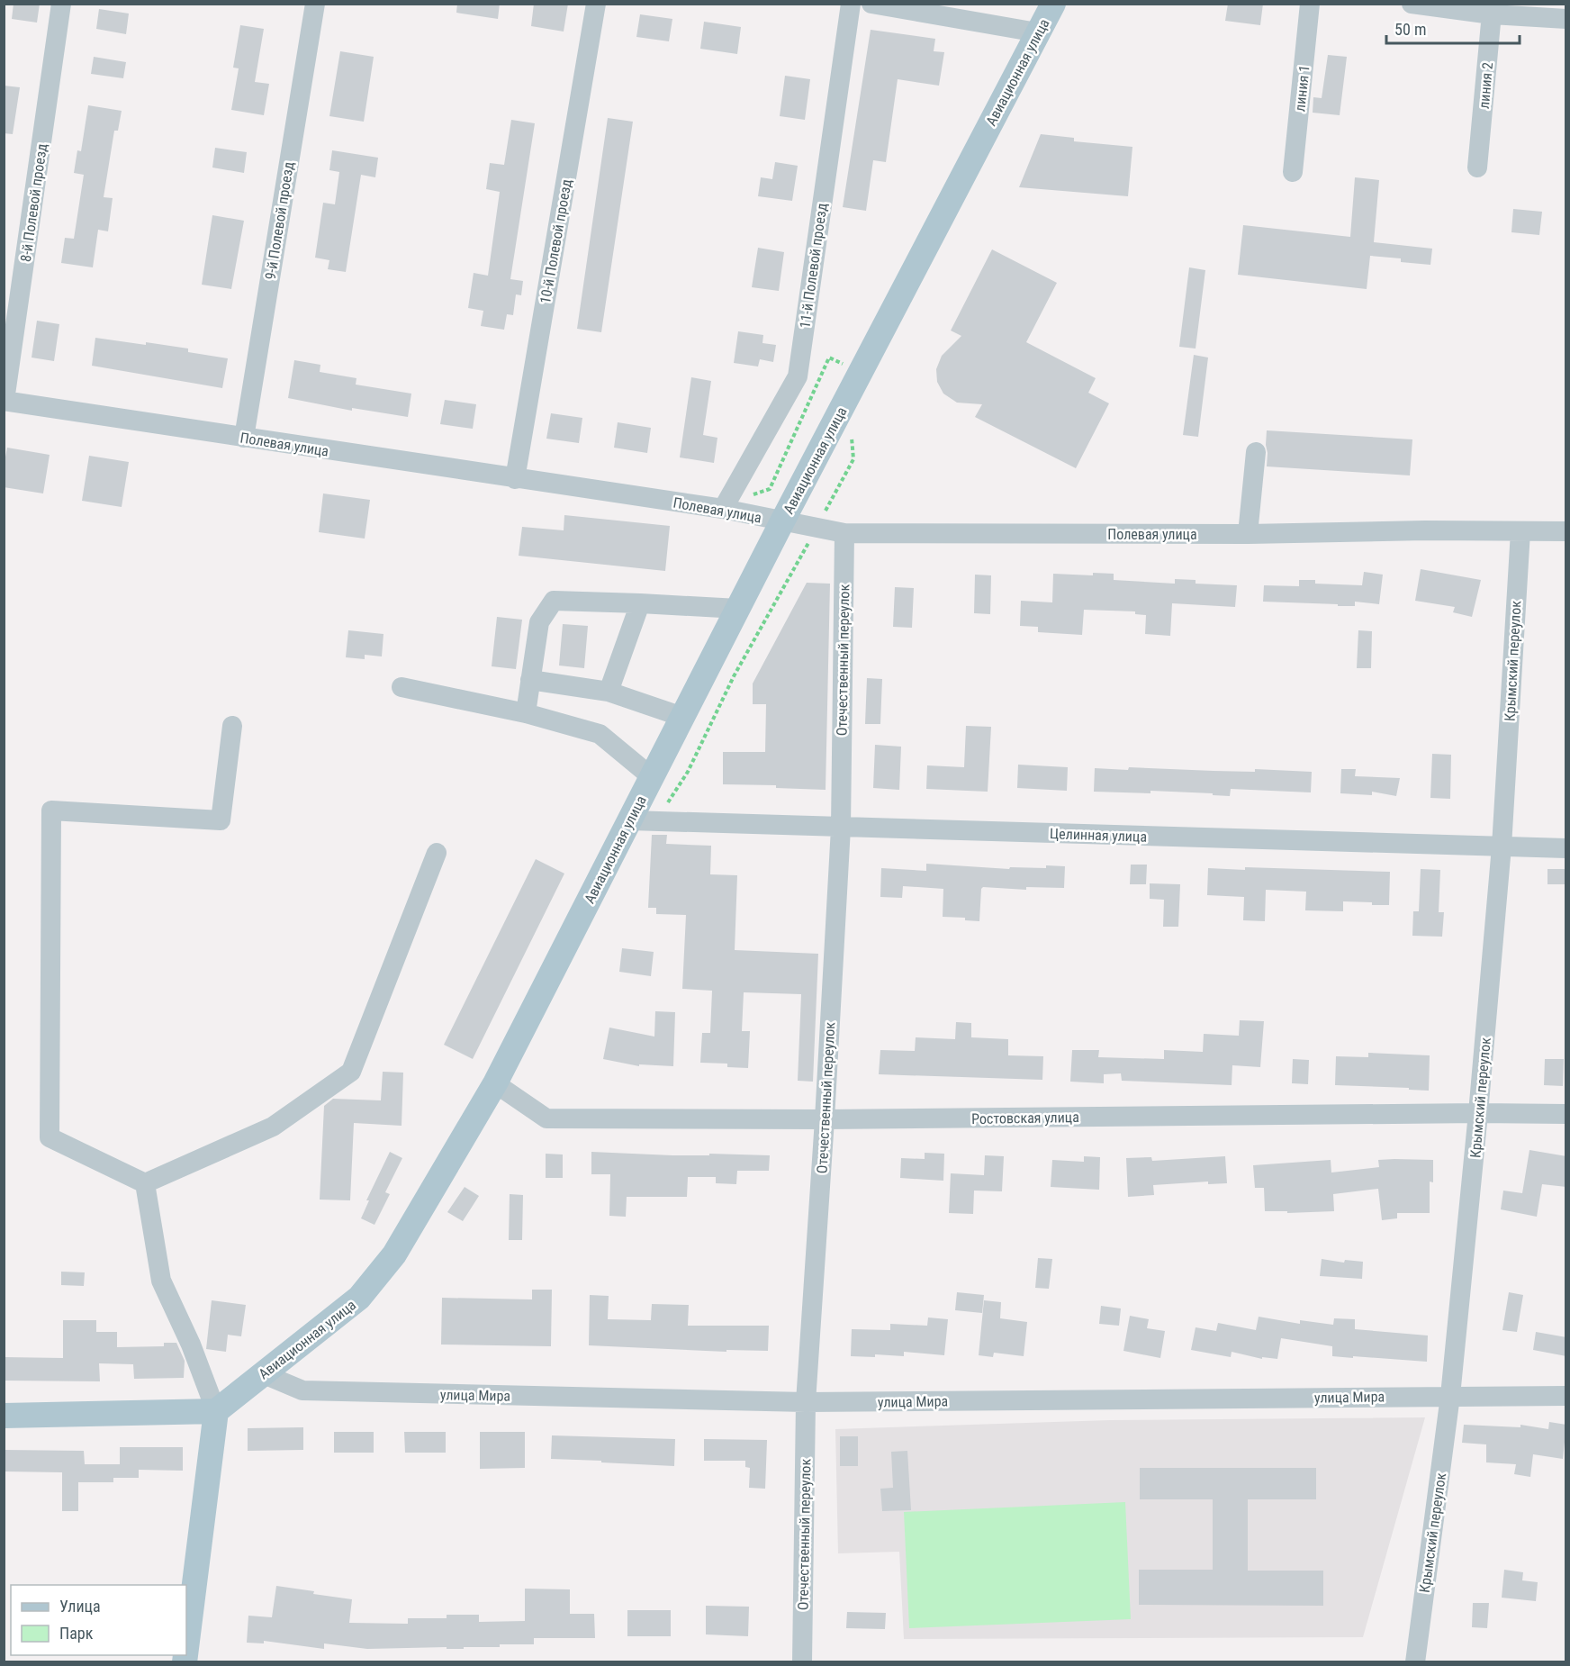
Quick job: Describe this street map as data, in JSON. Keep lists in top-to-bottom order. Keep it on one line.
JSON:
{"streets":{"main road":["Авиационная улица"],"street":["линия 2","линия 1","8-й Полевой проезд","9-й Полевой проезд","10-й Полевой проезд","11-й Полевой проезд","Полевая улица","Отечественный переулок","Крымский переулок","Целинная улица","Ростовская улица","улица Мира"]},"crossings":[["Авиационная улица","Полевая улица"],["Авиационная улица","Целинная улица"],["Авиационная улица","Ростовская улица"],["Авиационная улица","улица Мира"],["8-й Полевой проезд","Полевая улица"],["9-й Полевой проезд","Полевая улица"],["10-й Полевой проезд","Полевая улица"],["11-й Полевой проезд","Полевая улица"],["Полевая улица","Отечественный переулок"],["Полевая улица","Крымский переулок"],["Отечественный переулок","Целинная улица"],["Отечественный переулок","Ростовская улица"],["Отечественный переулок","улица Мира"],["Крымский переулок","Целинная улица"],["Крымский переулок","Ростовская улица"],["Крымский переулок","улица Мира"]],"legend":["Улица","Парк"],"scale_bar":"50 m"}
